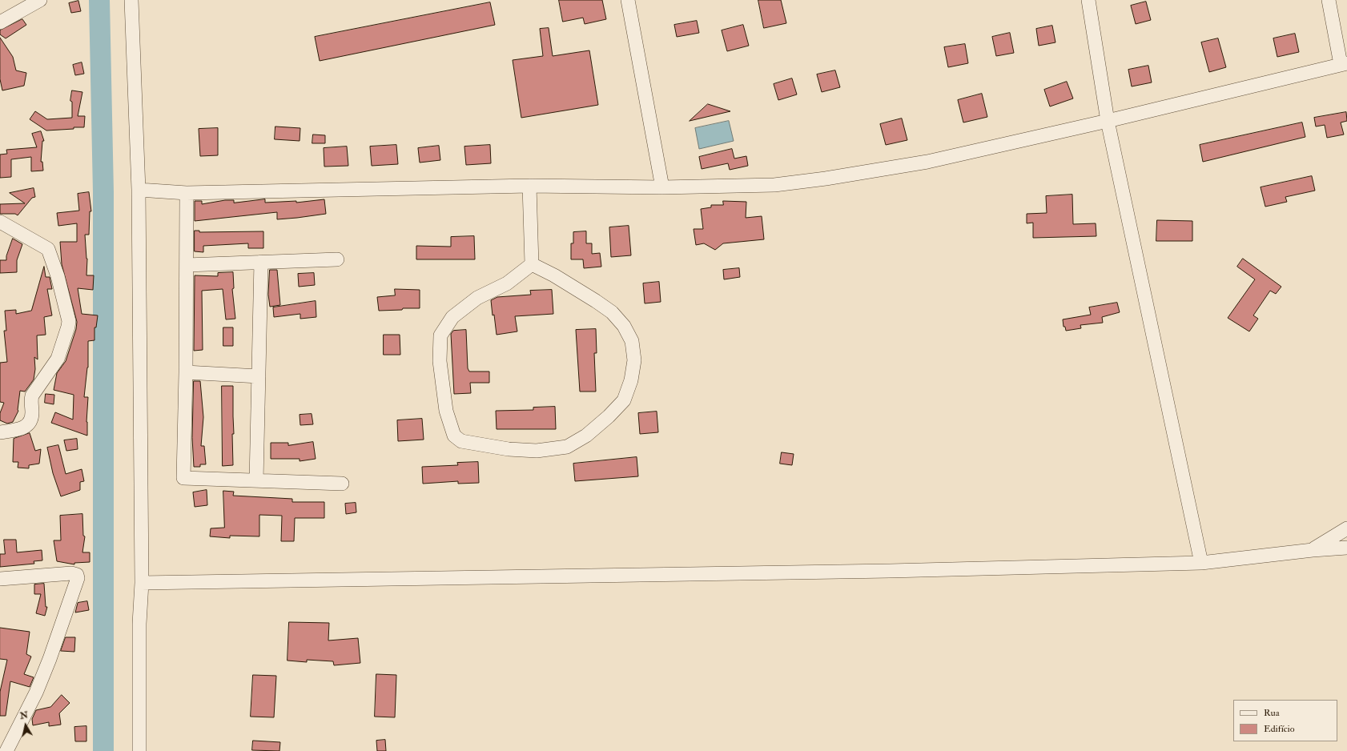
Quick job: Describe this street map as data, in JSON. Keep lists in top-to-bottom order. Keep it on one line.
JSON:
{"legend":["Rua","Edifício"],"north":"top"}
